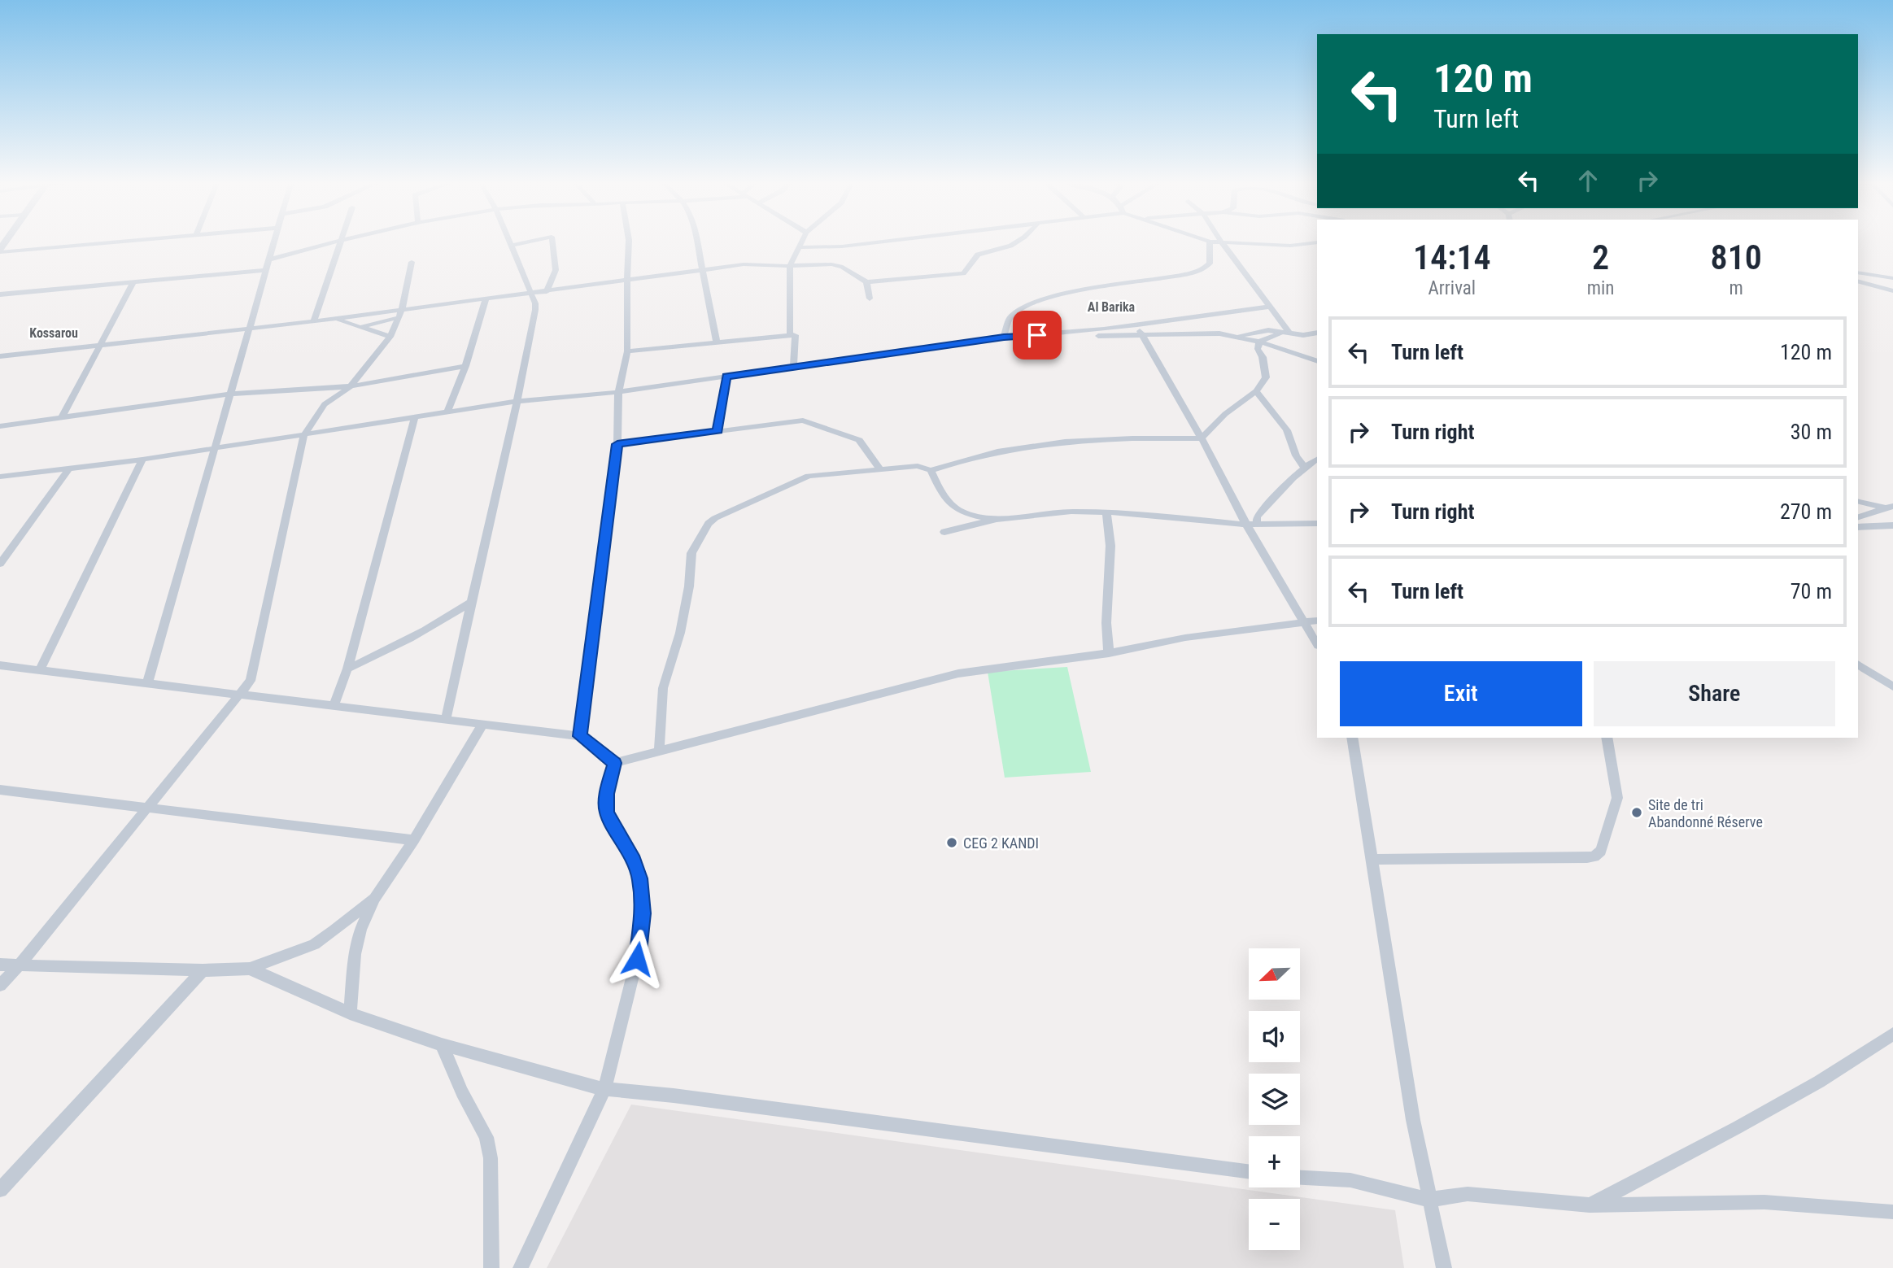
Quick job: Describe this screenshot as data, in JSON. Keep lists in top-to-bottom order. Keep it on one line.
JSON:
{"districts":["Al Barika","Kossarou"],"places":["Site de tri Abandonné Réserve","CEG 2 KANDI"],"north":"bottom left","page":{"turn":["120 m","Turn left"],"eta":["14:14","Arrival","2","min","810","m"],"list":[{"name":"Turn left","value":"120 m"},{"name":"Turn right","value":"30 m"},{"name":"Turn right","value":"270 m"},{"name":"Turn left","value":"70 m"}],"buttons":["Exit","Share"],"map_buttons":["+","−"]}}
